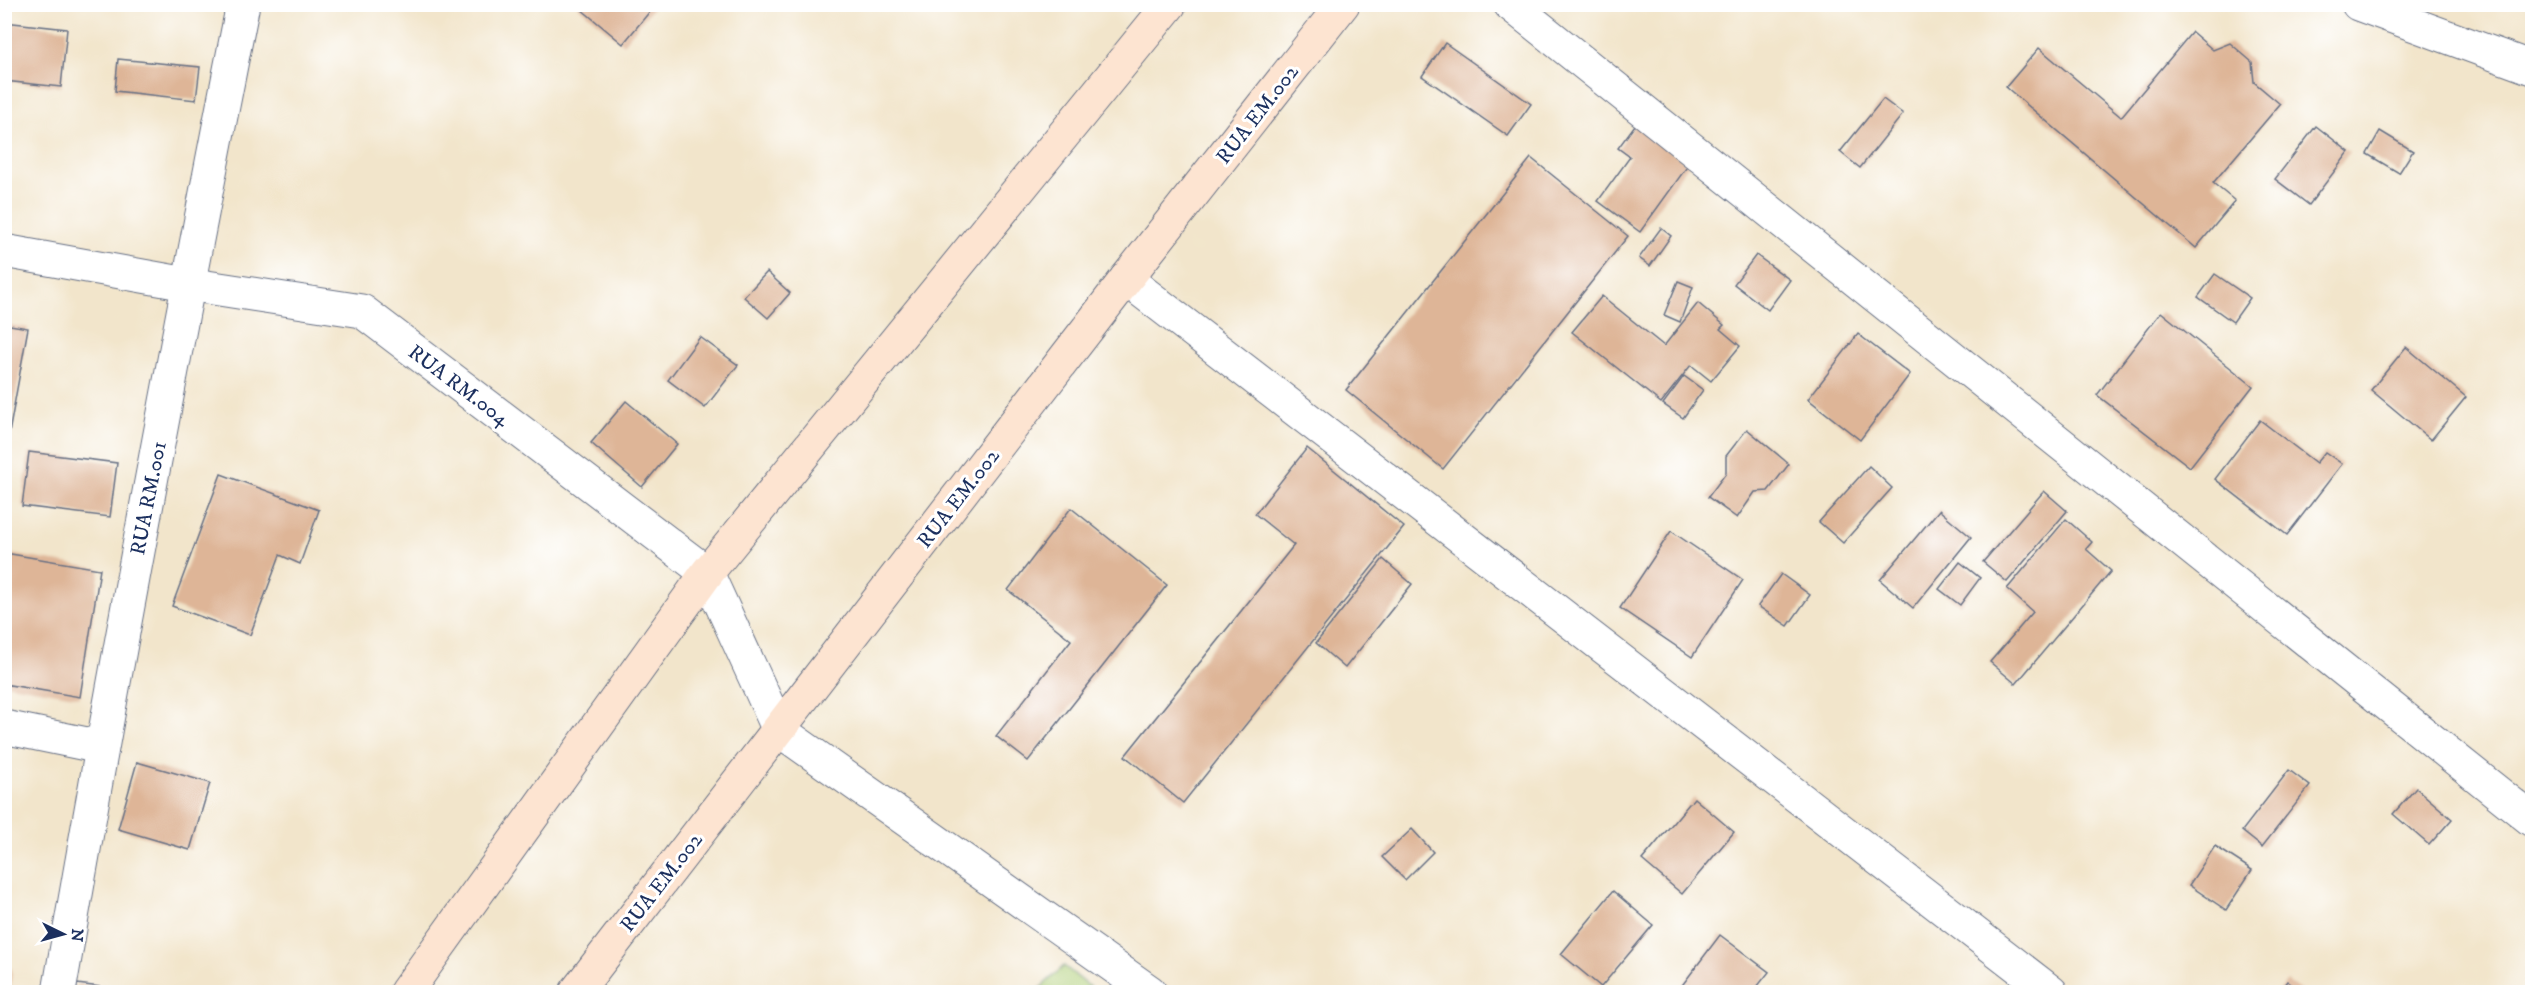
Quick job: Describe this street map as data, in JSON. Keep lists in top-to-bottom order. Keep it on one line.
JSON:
{"streets":{"street":["RUA EM.002","RUA RM.004","RUA RM.001"]},"crossings":[["RUA EM.002","RUA RM.004"],["RUA RM.004","RUA RM.001"]],"north":"right"}
